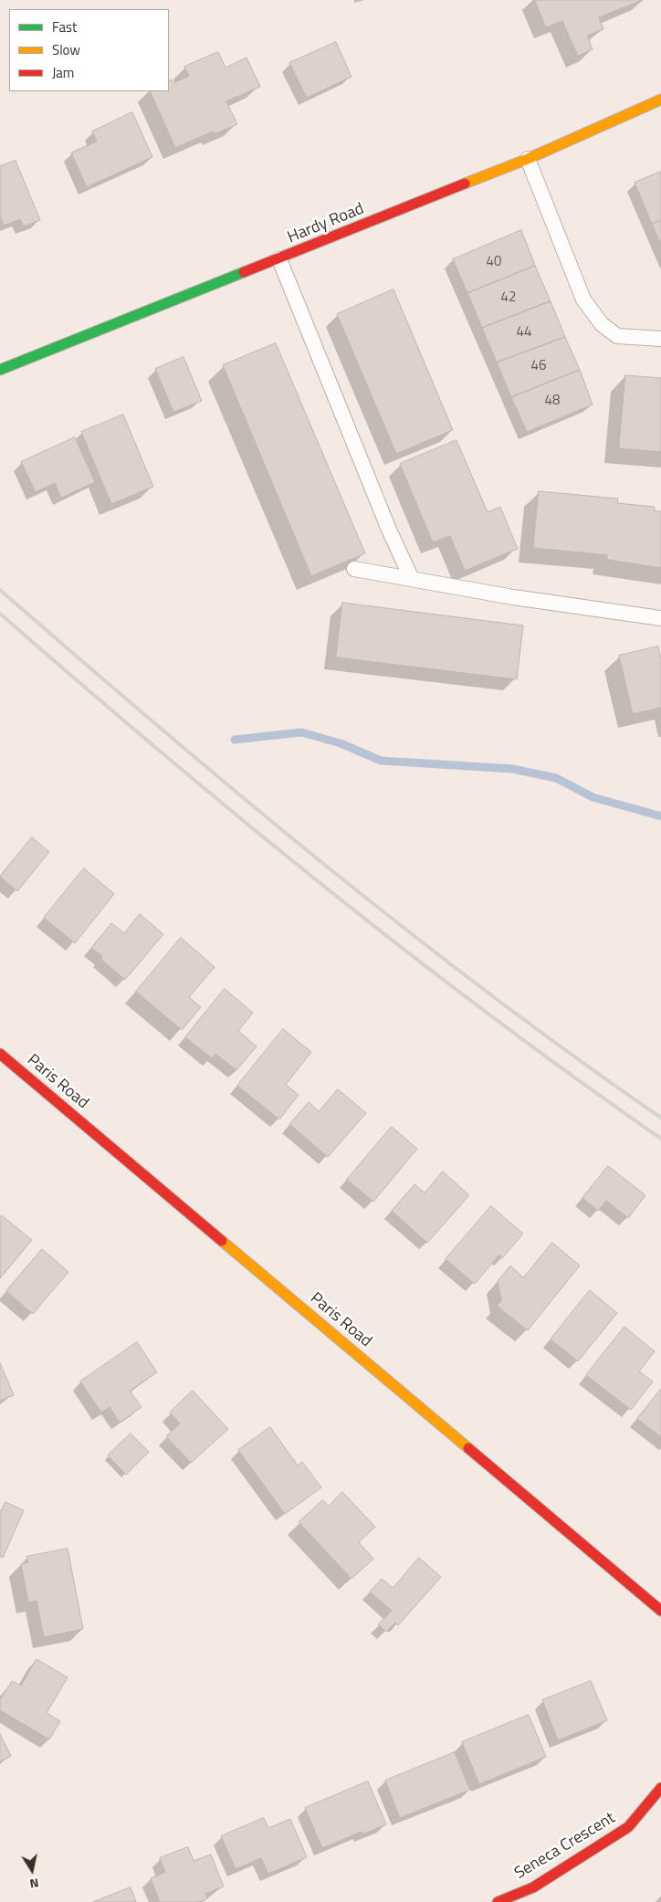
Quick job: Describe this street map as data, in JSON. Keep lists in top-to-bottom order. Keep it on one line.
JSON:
{"streets":{"main road":["Hardy Road","Paris Road","Seneca Crescent"]},"house_numbers":["40","42","44","46","48"],"legend":["Fast","Slow","Jam"],"north":"bottom"}
